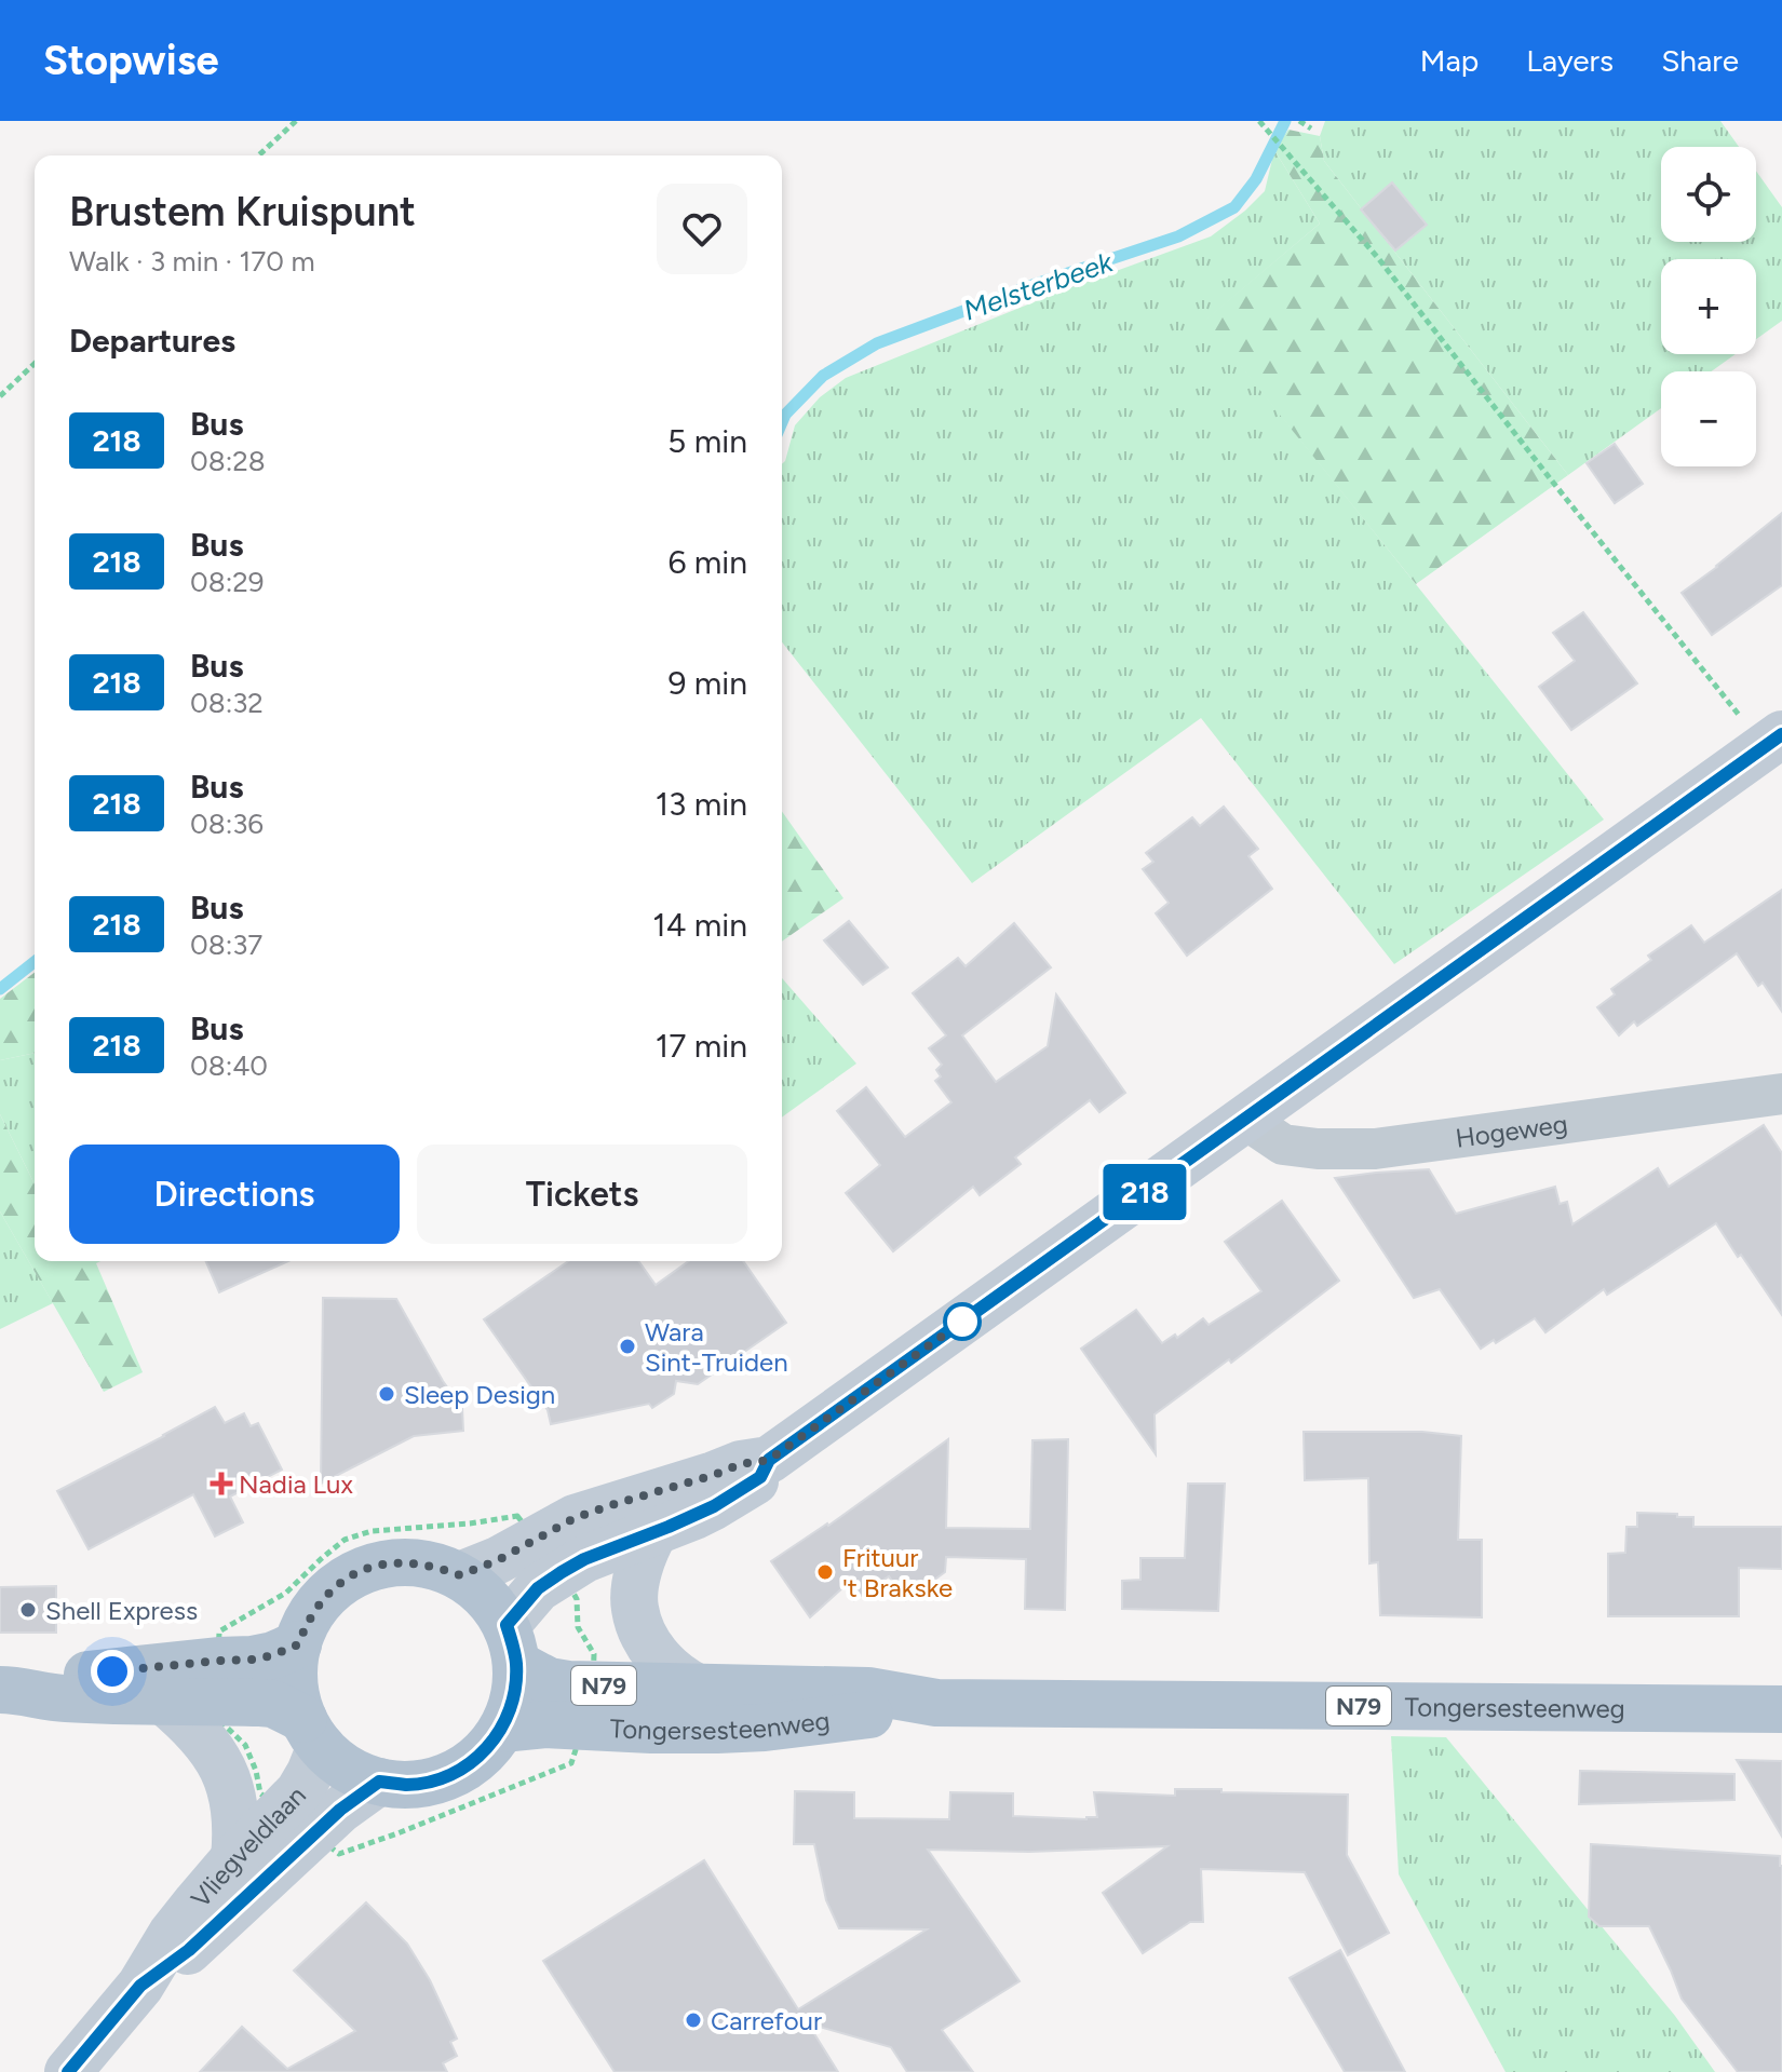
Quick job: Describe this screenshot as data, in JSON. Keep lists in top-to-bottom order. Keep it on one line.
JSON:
{"streets":{"main road":["N79","Tongersesteenweg","Vliegveldlaan"],"street":["Hogeweg"]},"crossings":[["N79","Tongersesteenweg"],["N79","Vliegveldlaan"],["Tongersesteenweg","Vliegveldlaan"]],"water":["Melsterbeek"],"places":{"other":["Wara Sint-Truiden","Sleep Design","Frituur 't Brakske","Shell Express","Carrefour"],"health":["Nadia Lux"]},"lines":["bus line 218"],"page":{"header":"Stopwise","nav":["Map","Layers","Share"],"on_map":"218","map_buttons":["+","−"],"heading":[["Brustem Kruispunt","Walk · 3 min · 170 m"],"Departures"],"list":[{"mark":"218","name":"Bus","note":"08:28","value":"5 min"},{"mark":"218","name":"Bus","note":"08:29","value":"6 min"},{"mark":"218","name":"Bus","note":"08:32","value":"9 min"},{"mark":"218","name":"Bus","note":"08:36","value":"13 min"},{"mark":"218","name":"Bus","note":"08:37","value":"14 min"},{"mark":"218","name":"Bus","note":"08:40","value":"17 min"}],"buttons":["Directions","Tickets"]}}
